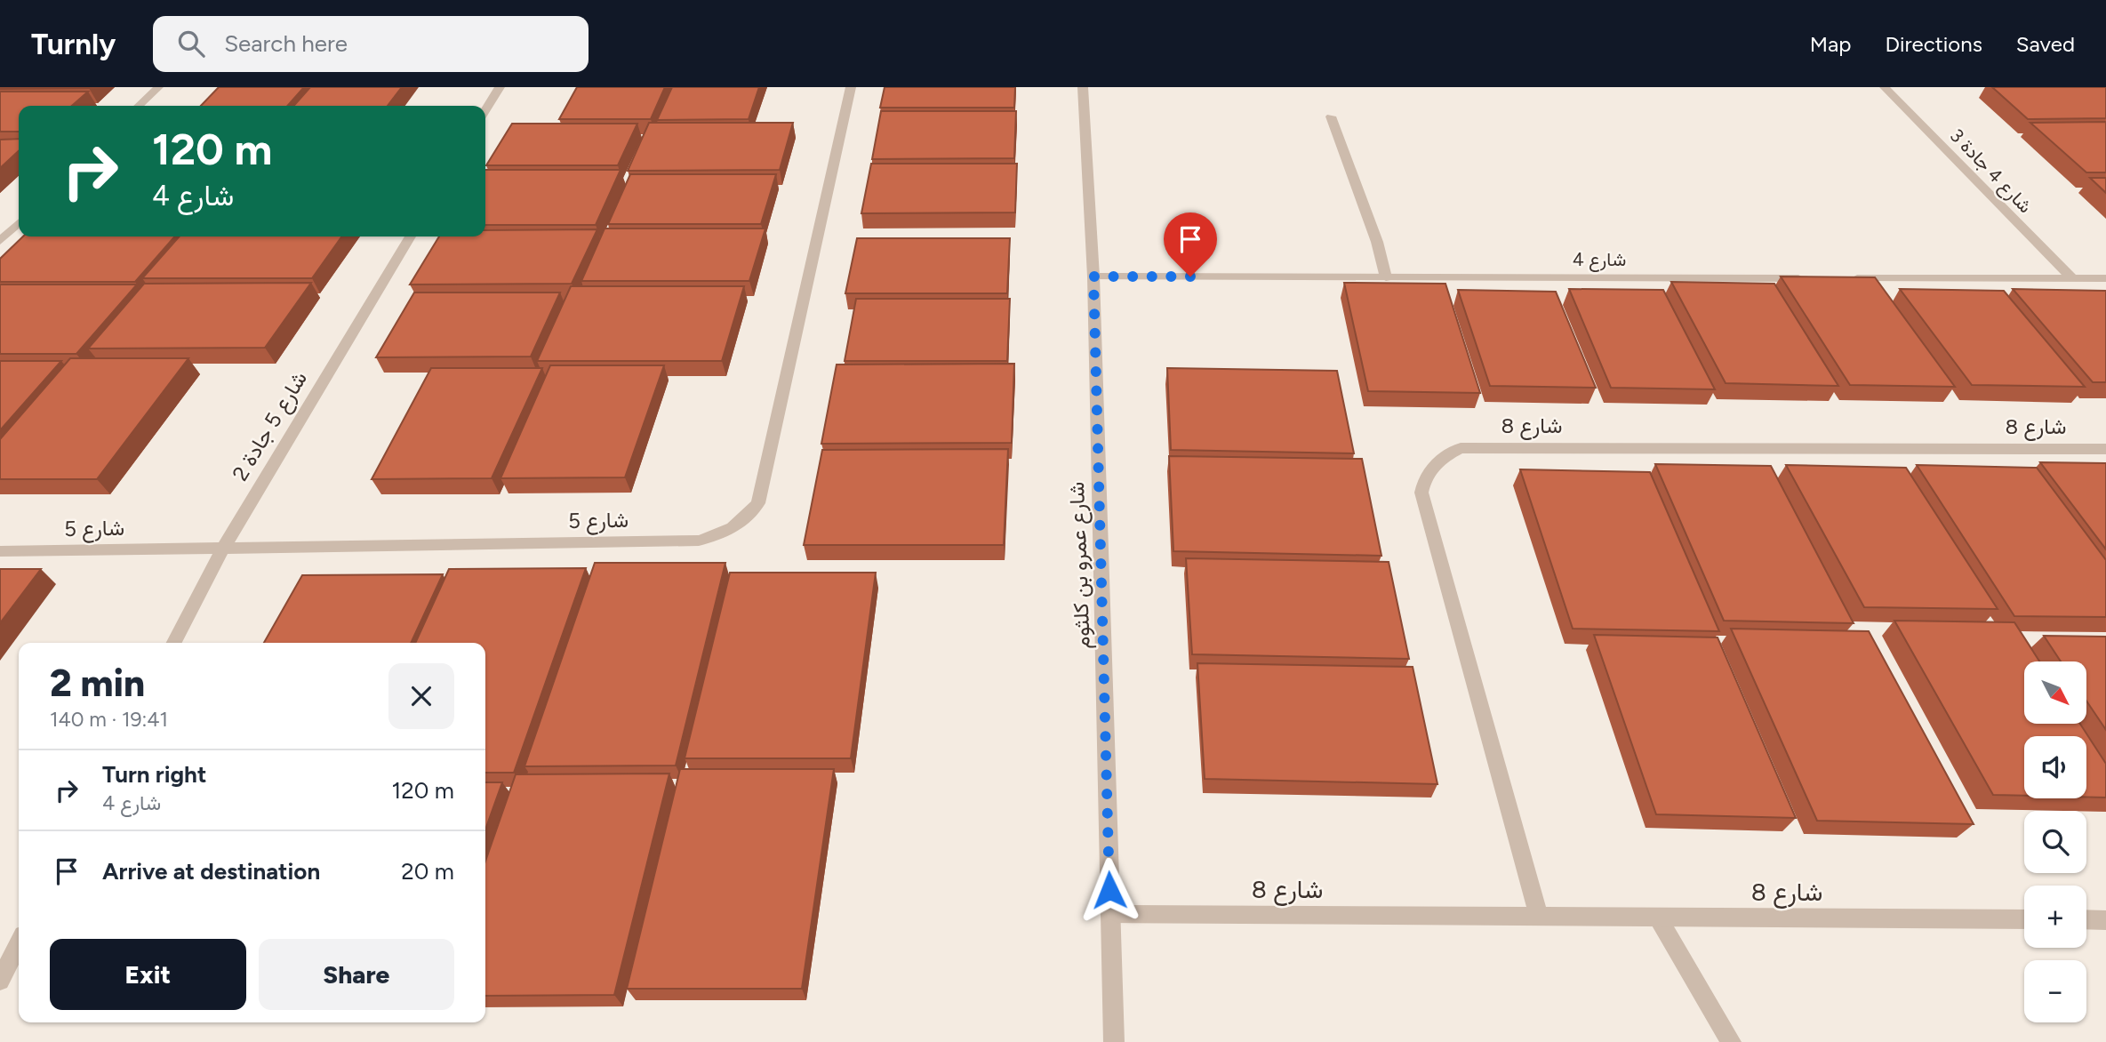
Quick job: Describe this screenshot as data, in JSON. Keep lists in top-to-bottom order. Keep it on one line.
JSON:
{"streets":{"street":["شارع 4 جادة 3","شارع 4","شارع 8","شارع 5 جادة 2","شارع 5","شارع عمرو بن كلثوم"]},"crossings":[["شارع 4","شارع عمرو بن كلثوم"],["شارع 8","شارع عمرو بن كلثوم"],["شارع 5 جادة 2","شارع 5"]],"north":"bottom right","page":{"header":"Turnly","search":"Search here","nav":["Map","Directions","Saved"],"turn":["120 m","شارع 4"],"heading":["2 min","140 m · 19:41"],"map_buttons":["+","−"],"list":[{"name":"Turn right","note":"شارع 4","value":"120 m"},{"name":"Arrive at destination","value":"20 m"}],"buttons":["Exit","Share"]}}
